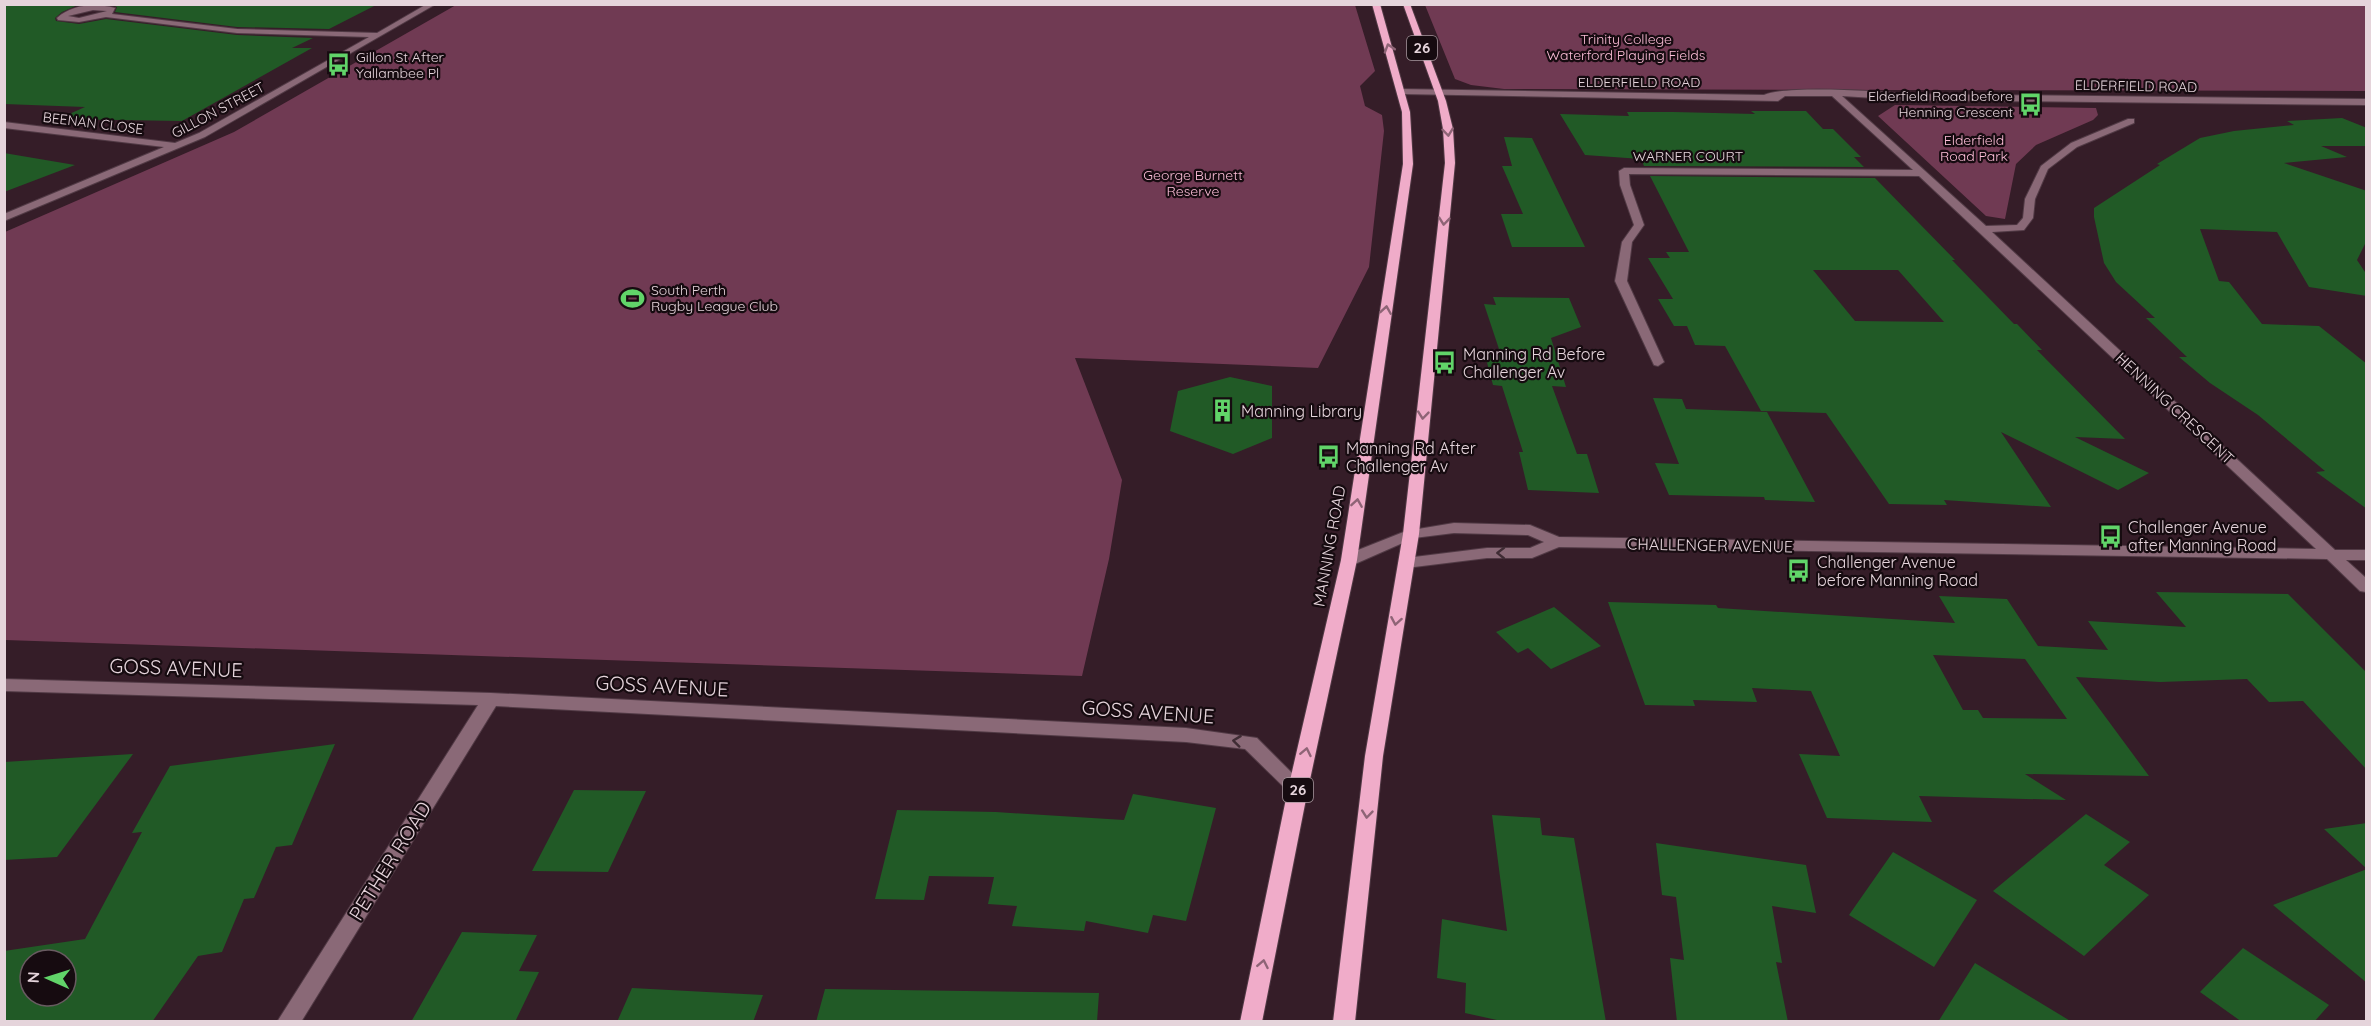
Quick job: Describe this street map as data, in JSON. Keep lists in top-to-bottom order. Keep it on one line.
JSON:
{"streets":{"main road":["26","MANNING ROAD"],"street":["ELDERFIELD ROAD","GILLON STREET","BEENAN CLOSE","WARNER COURT","HENNING CRESCENT","CHALLENGER AVENUE","GOSS AVENUE","PETHER ROAD"]},"crossings":[["26","ELDERFIELD ROAD"],["26","CHALLENGER AVENUE"],["ELDERFIELD ROAD","HENNING CRESCENT"],["ELDERFIELD ROAD","MANNING ROAD"],["GILLON STREET","BEENAN CLOSE"],["WARNER COURT","HENNING CRESCENT"],["HENNING CRESCENT","CHALLENGER AVENUE"],["CHALLENGER AVENUE","MANNING ROAD"],["MANNING ROAD","GOSS AVENUE"],["GOSS AVENUE","PETHER ROAD"]],"one_way":["GOSS AVENUE"],"parks":["Trinity College Waterford Playing Fields","Elderfield Road Park","George Burnett Reserve"],"places":{"bus stop":["Gillon St After Yallambee Pl","Elderfield Road before Henning Crescent","Manning Rd Before Challenger Av","Manning Rd After Challenger Av","Challenger Avenue after Manning Road","Challenger Avenue before Manning Road"],"sports":["South Perth Rugby League Club"],"building":["Manning Library"]},"north":"left"}
